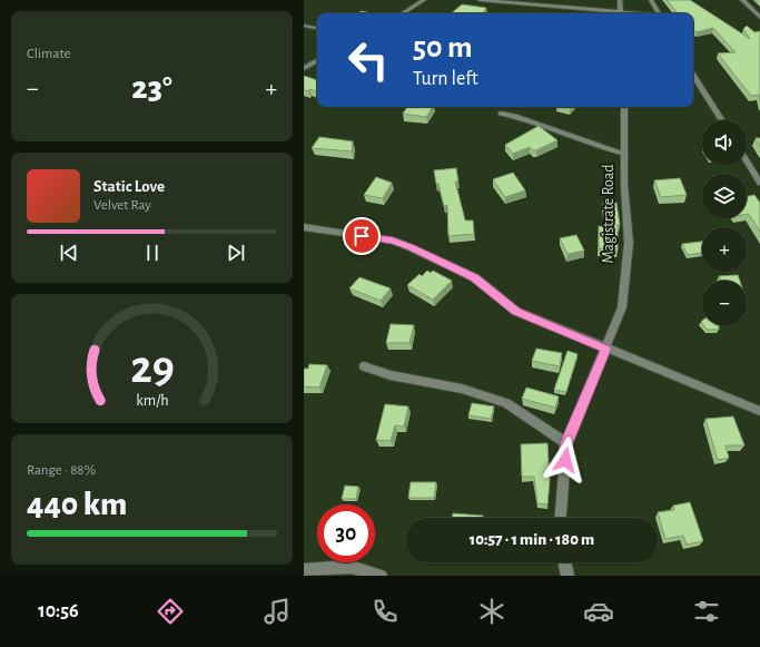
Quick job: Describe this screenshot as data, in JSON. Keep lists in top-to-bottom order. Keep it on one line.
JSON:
{"streets":{"street":["Magistrate Road"]},"page":{"tile":["Climate",["Range · 88%","440 km"]],"turn":["50 m","Turn left"],"heat":["−","23°","+"],"map_buttons":["+","−"],"song":["Static Love","Velvet Ray"],"limit":"30","trip":"10:57 · 1 min · 180 m","tabs":"10:56","gauge":["29","km/h"]}}
